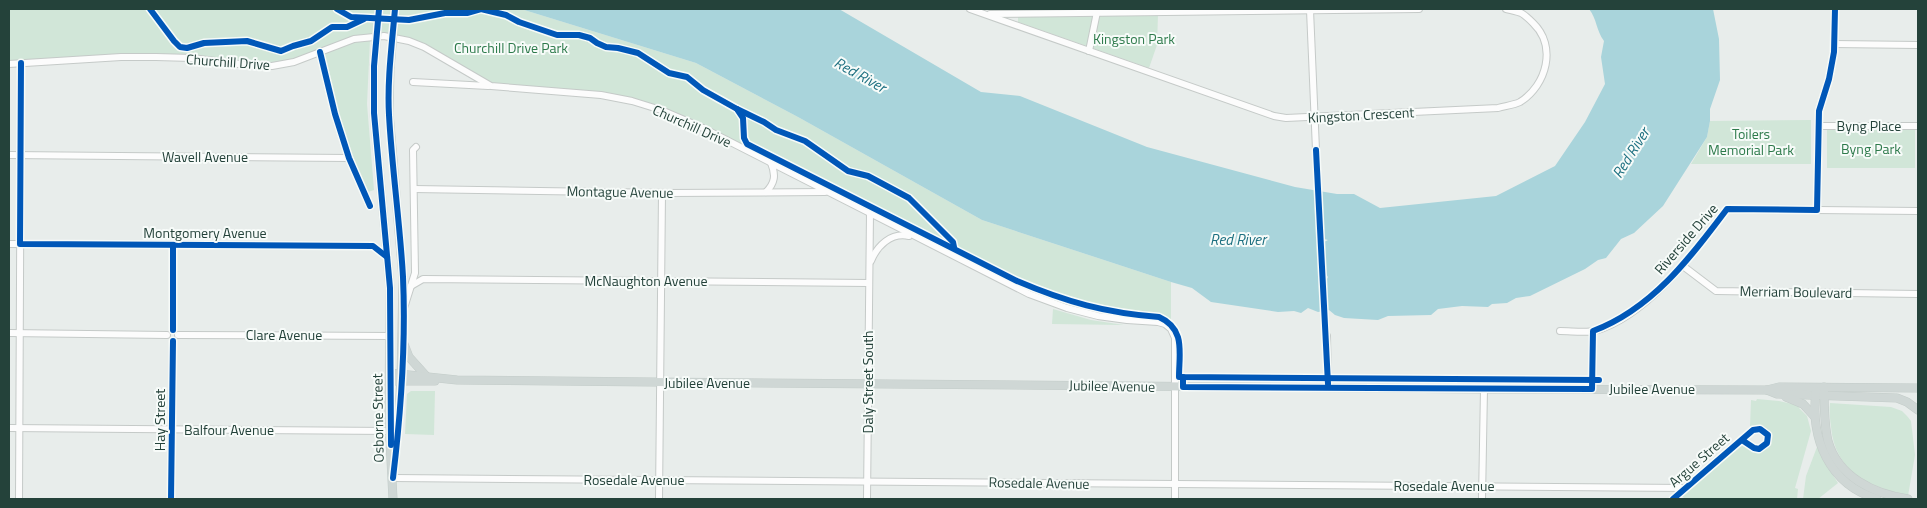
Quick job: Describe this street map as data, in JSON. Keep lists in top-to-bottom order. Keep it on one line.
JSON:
{"streets":{"main road":["Jubilee Avenue","Osborne Street"],"street":["Churchill Drive","Kingston Crescent","Byng Place","Wavell Avenue","Montague Avenue","Montgomery Avenue","Riverside Drive","McNaughton Avenue","Merriam Boulevard","Clare Avenue","Daly Street South","Hay Street","Balfour Avenue","Argue Street","Rosedale Avenue"]},"crossings":[["Churchill Drive","Montague Avenue"],["Churchill Drive","Daly Street South"],["Churchill Drive","Jubilee Avenue"],["Montague Avenue","Osborne Street"],["Montgomery Avenue","Osborne Street"],["Montgomery Avenue","Hay Street"],["Riverside Drive","Merriam Boulevard"],["McNaughton Avenue","Daly Street South"],["McNaughton Avenue","Osborne Street"],["Clare Avenue","Osborne Street"],["Clare Avenue","Hay Street"],["Daly Street South","Jubilee Avenue"],["Daly Street South","Rosedale Avenue"],["Jubilee Avenue","Osborne Street"],["Osborne Street","Balfour Avenue"],["Osborne Street","Rosedale Avenue"],["Hay Street","Balfour Avenue"],["Argue Street","Rosedale Avenue"]],"water":["Red River"],"parks":["Kingston Park","Churchill Drive Park","Toilers Memorial Park","Byng Park"]}
